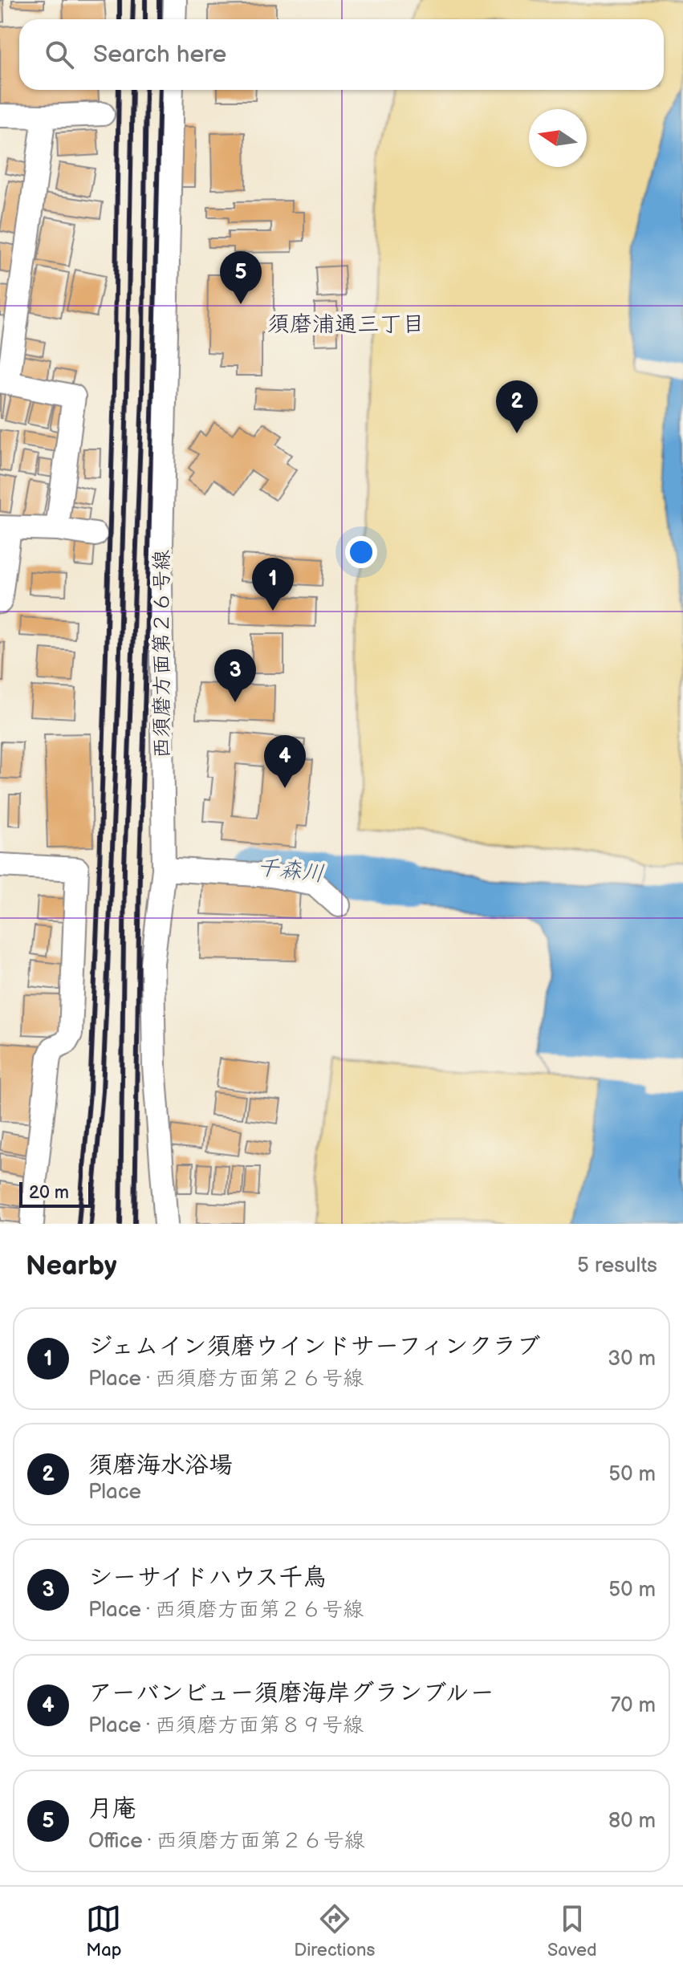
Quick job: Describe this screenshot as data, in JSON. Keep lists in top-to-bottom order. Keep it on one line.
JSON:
{"streets":{"street":["西須磨方面第２６号線"]},"districts":["須磨浦通三丁目"],"water":["千森川"],"scale_bar":"20 m","north":"left","page":{"search":"Search here","pins":["5","2","1","3","4"],"scale":"20 m","heading":["Nearby","5 results"],"list":[{"mark":"1","name":"ジェムイン須磨ウインドサーフィンクラブ","note":"Place · 西須磨方面第２６号線","value":"30 m"},{"mark":"2","name":"須磨海水浴場","note":"Place","value":"50 m"},{"mark":"3","name":"シーサイドハウス千鳥","note":"Place · 西須磨方面第２６号線","value":"50 m"},{"mark":"4","name":"アーバンビュー須磨海岸グランブルー","note":"Place · 西須磨方面第８９号線","value":"70 m"},{"mark":"5","name":"月庵","note":"Office · 西須磨方面第２６号線","value":"80 m"}],"nav":["Map","Directions","Saved"]}}
